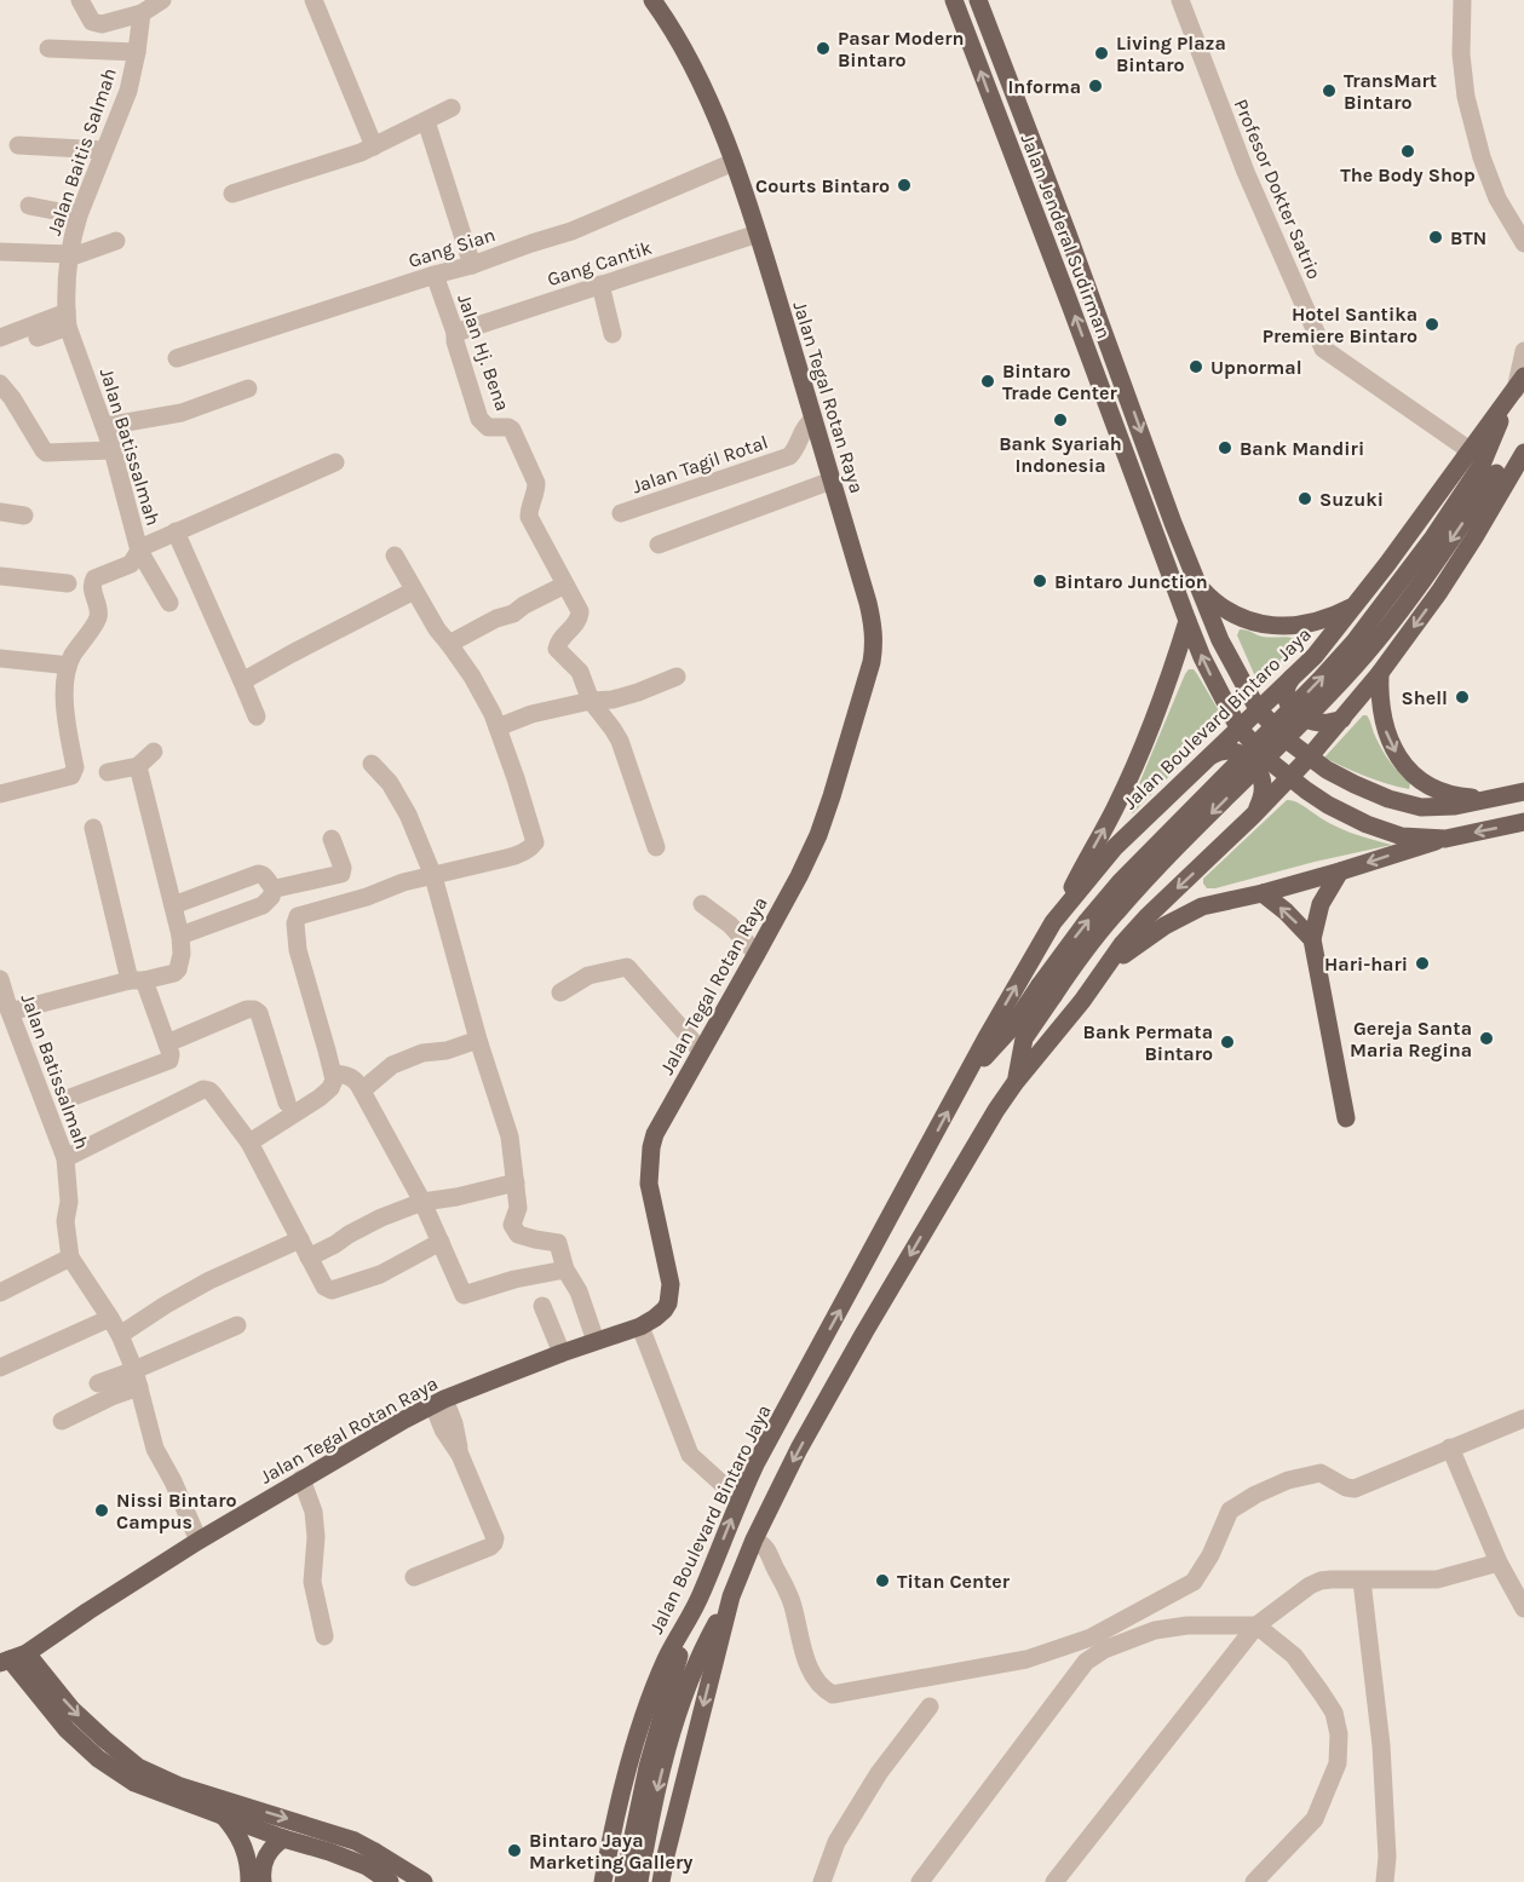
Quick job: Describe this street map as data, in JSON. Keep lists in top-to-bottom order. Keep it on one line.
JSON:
{"streets":{"main road":["Jalan Jenderal Sudirman","Jalan Tegal Rotan Raya","Jalan Boulevard Bintaro Jaya"],"street":["Jalan Baitis Salmah","Profesor Dokter Satrio","Gang Sian","Gang Cantik","Jalan Hj. Bena","Jalan Batissalmah","Jalan Tagil Rotal"]},"crossings":[["Jalan Baitis Salmah","Jalan Batissalmah"],["Profesor Dokter Satrio","Jalan Boulevard Bintaro Jaya"],["Jalan Jenderal Sudirman","Jalan Boulevard Bintaro Jaya"],["Gang Sian","Jalan Hj. Bena"],["Gang Sian","Jalan Tegal Rotan Raya"],["Gang Cantik","Jalan Hj. Bena"],["Gang Cantik","Jalan Tegal Rotan Raya"],["Jalan Tegal Rotan Raya","Jalan Batissalmah"],["Jalan Tegal Rotan Raya","Jalan Tagil Rotal"]],"places":["Pasar Modern Bintaro","Living Plaza Bintaro","Informa","TransMart Bintaro","The Body Shop","Courts Bintaro","BTN","Hotel Santika Premiere Bintaro","Upnormal","Bintaro Trade Center","Bank Syariah Indonesia","Bank Mandiri","Suzuki","Bintaro Junction","Shell","Hari-hari","Gereja Santa Maria Regina","Bank Permata Bintaro","Nissi Bintaro Campus","Titan Center","Bintaro Jaya Marketing Gallery"]}
